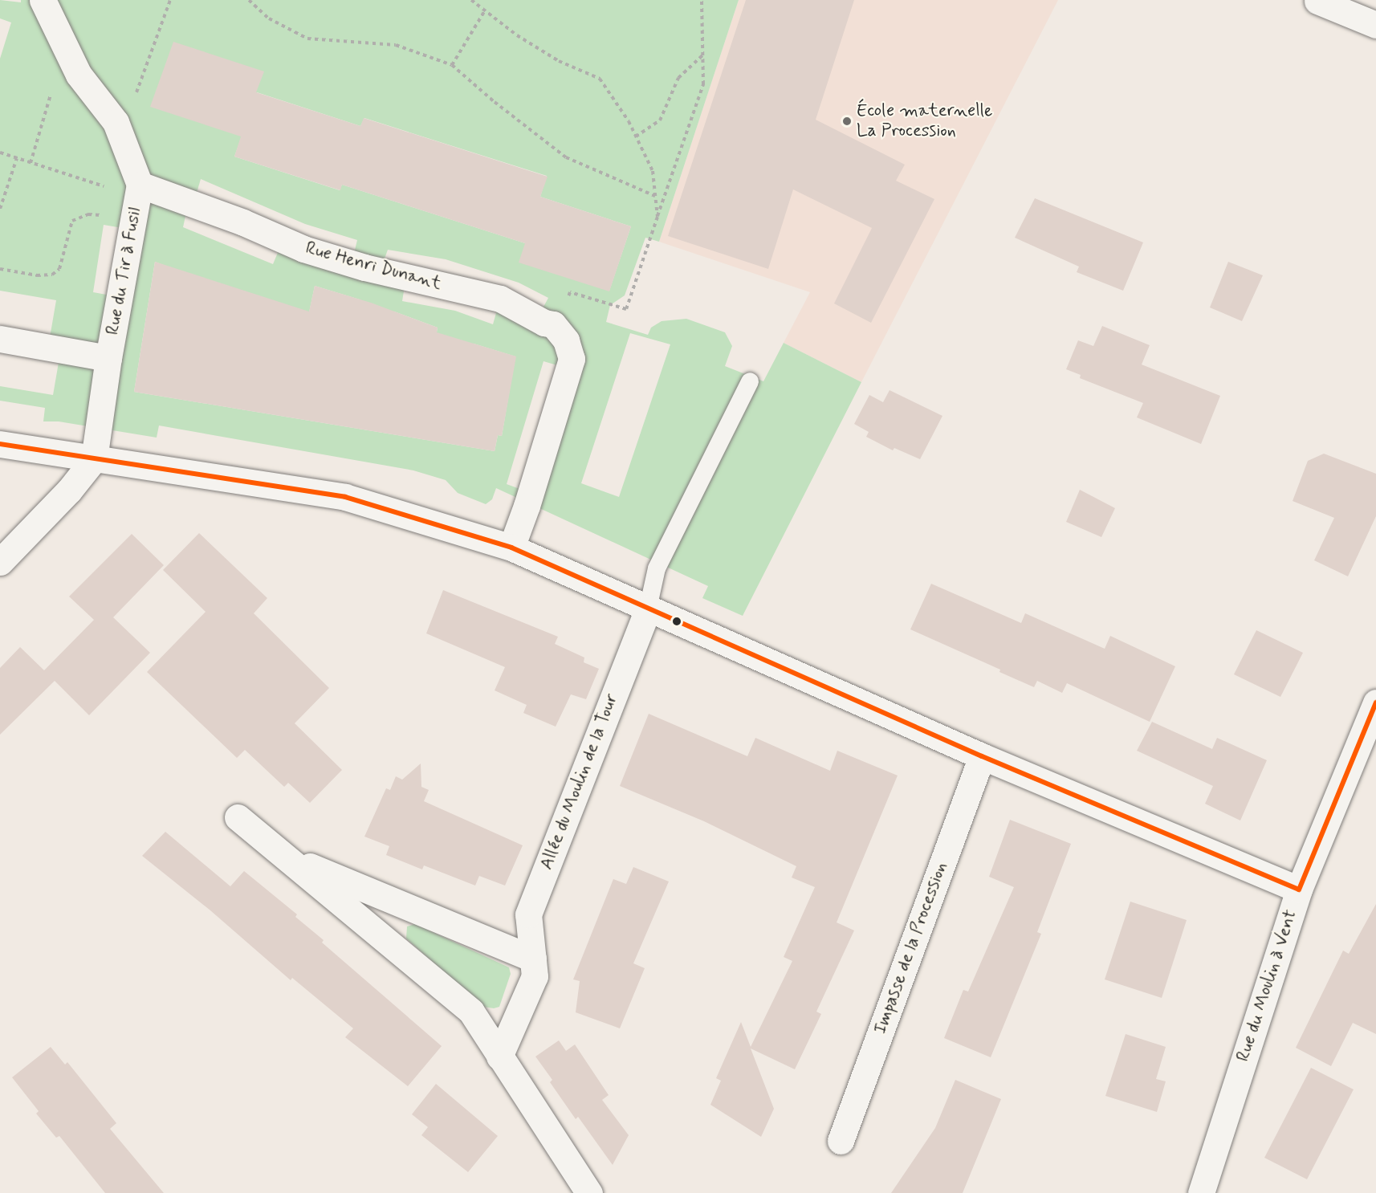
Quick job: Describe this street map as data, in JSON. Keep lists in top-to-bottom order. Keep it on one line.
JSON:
{"streets":{"street":["Rue Henri Dunant","Rue du Tir à Fusil","Allée du Moulin de la Tour","Impasse de la Procession","Rue du Moulin à Vent"]},"crossings":[["Rue Henri Dunant","Rue du Tir à Fusil"]],"places":["École maternelle La Procession"]}
